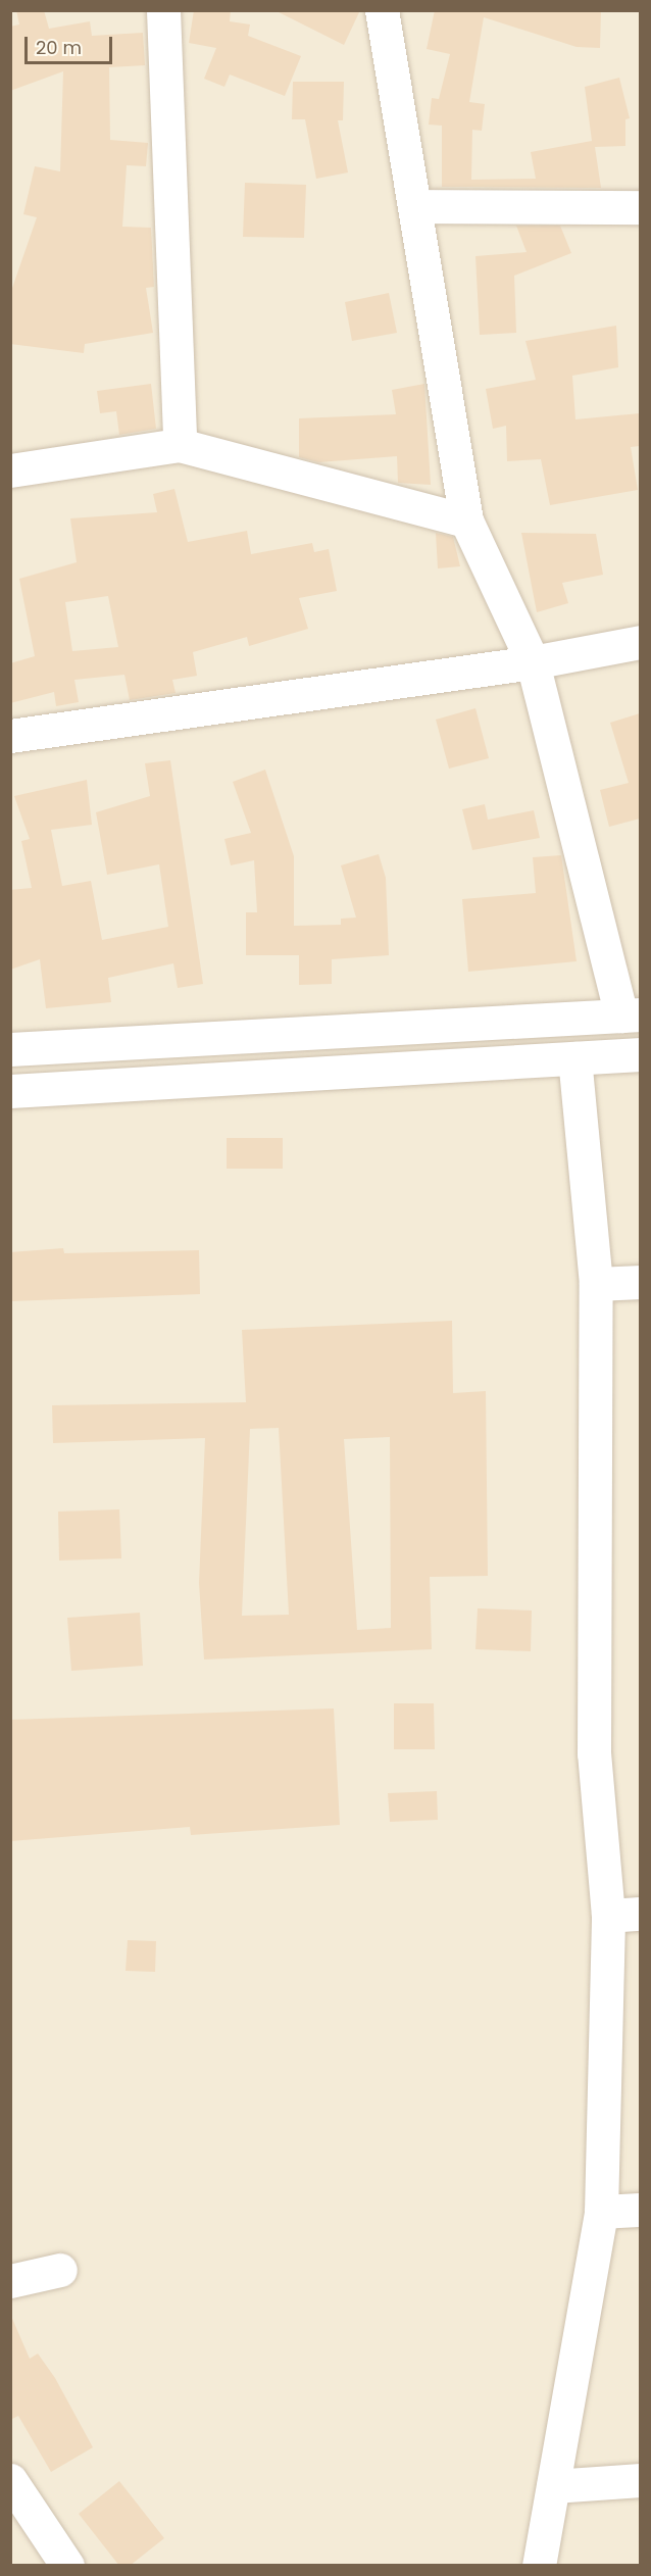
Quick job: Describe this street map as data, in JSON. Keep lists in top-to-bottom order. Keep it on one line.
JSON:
{"scale_bar":"20 m"}
